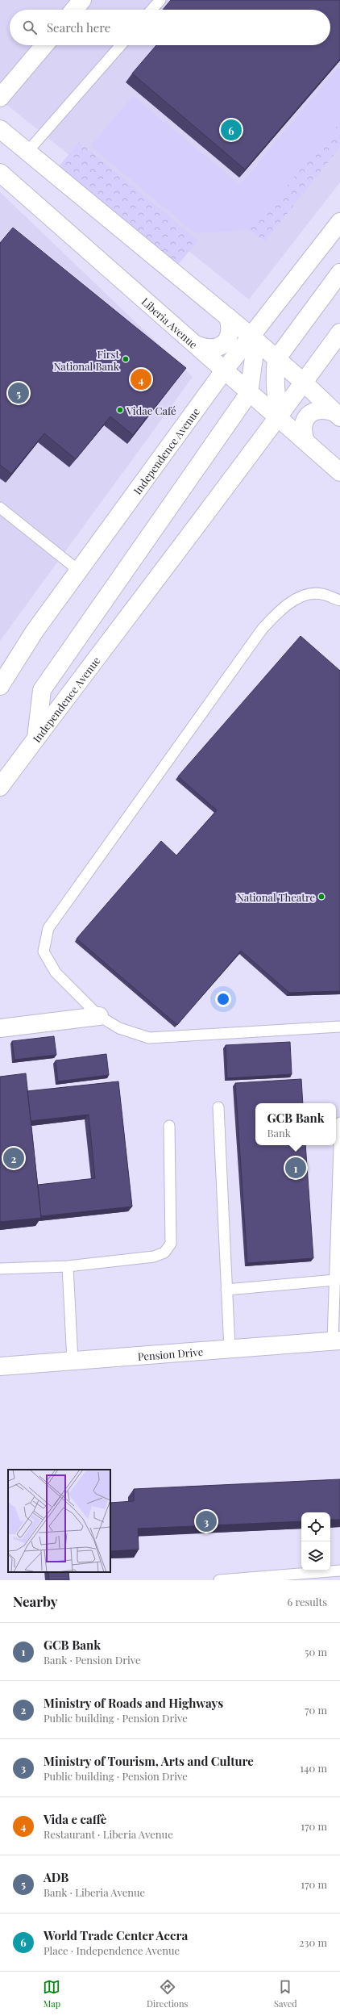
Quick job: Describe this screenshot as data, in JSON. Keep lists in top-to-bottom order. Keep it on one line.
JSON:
{"streets":{"main road":["Liberia Avenue","Independence Avenue","Pension Drive"]},"crossings":[["Liberia Avenue","Independence Avenue"]],"places":["First National Bank","Vidae Café","National Theatre"],"page":{"search":"Search here","pins":["6","4","5","2","1","3"],"popup":["GCB Bank","Bank"],"heading":["Nearby","6 results"],"list":[{"mark":"1","name":"GCB Bank","note":"Bank · Pension Drive","value":"50 m"},{"mark":"2","name":"Ministry of Roads and Highways","note":"Public building · Pension Drive","value":"70 m"},{"mark":"3","name":"Ministry of Tourism, Arts and Culture","note":"Public building · Pension Drive","value":"140 m"},{"mark":"4","name":"Vida e caffè","note":"Restaurant · Liberia Avenue","value":"170 m"},{"mark":"5","name":"ADB","note":"Bank · Liberia Avenue","value":"170 m"},{"mark":"6","name":"World Trade Center Accra","note":"Place · Independence Avenue","value":"230 m"}],"nav":["Map","Directions","Saved"]}}
